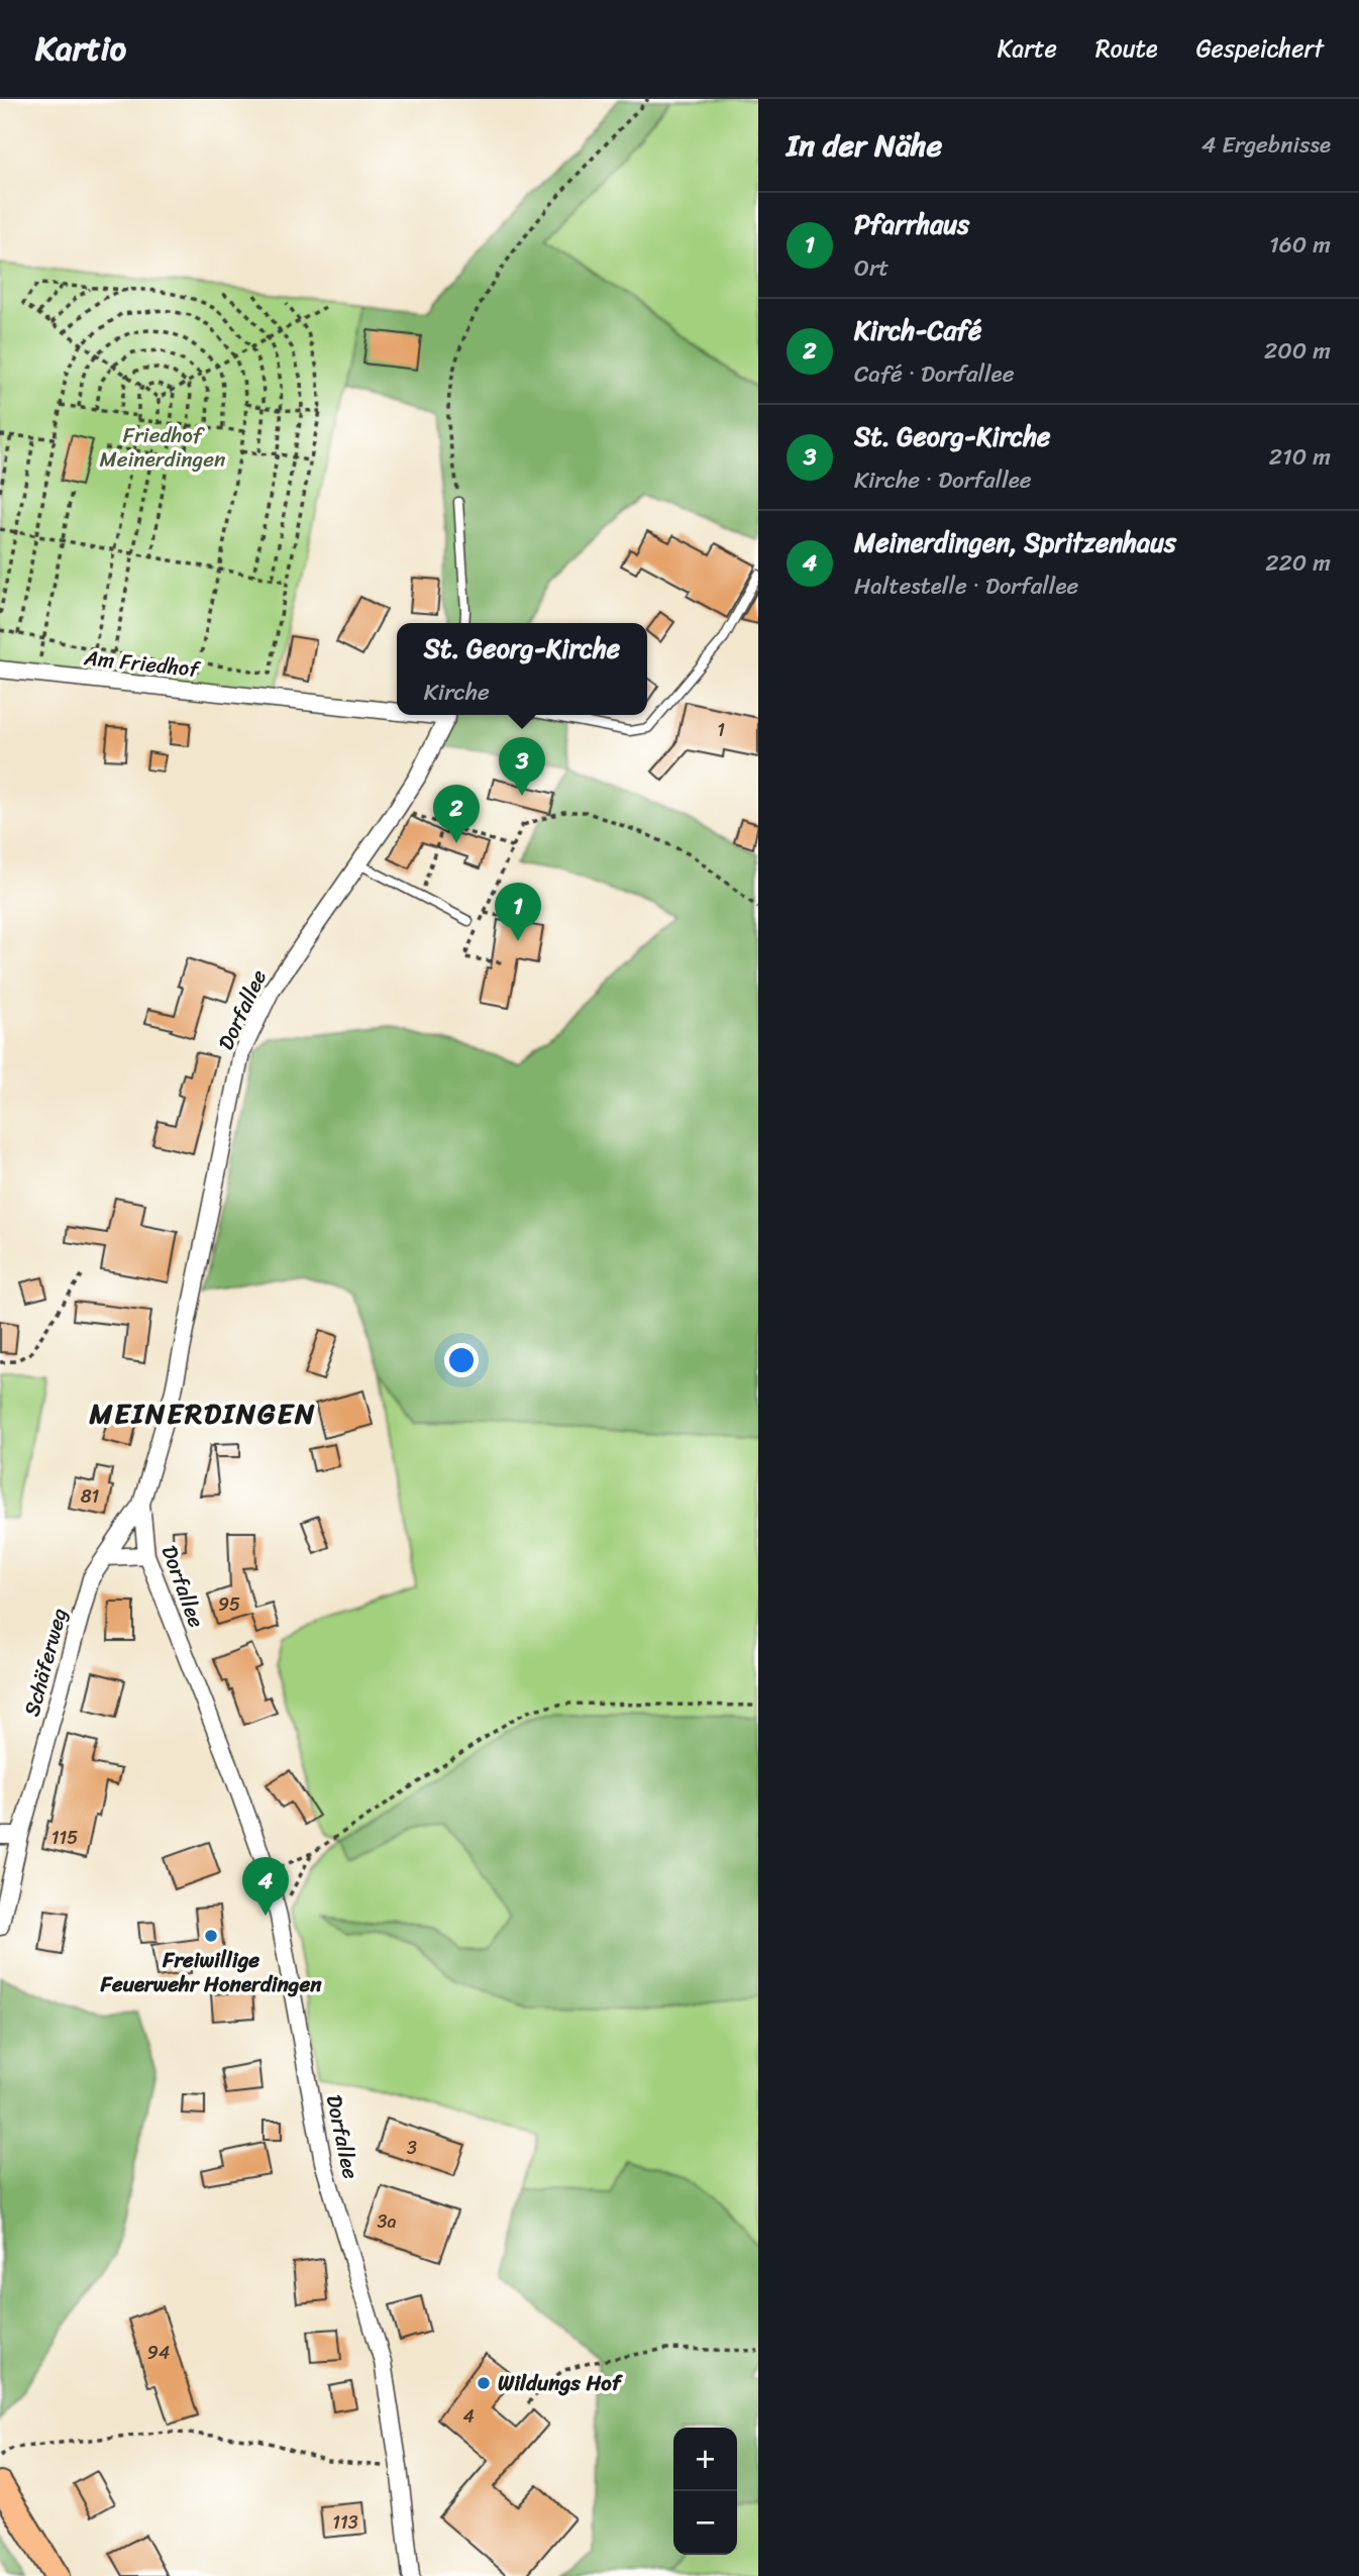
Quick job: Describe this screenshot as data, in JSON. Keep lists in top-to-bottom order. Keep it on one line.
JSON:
{"streets":{"street":["Am Friedhof","Dorfallee","Schäferweg"]},"crossings":[["Am Friedhof","Dorfallee"],["Dorfallee","Schäferweg"]],"districts":["MEINERDINGEN"],"parks":["Friedhof Meinerdingen"],"places":["Freiwillige Feuerwehr Honerdingen","Wildungs Hof"],"house_numbers":["1","81","95","115","3","3a","94","4","113"],"page":{"header":"Kartio","nav":["Karte","Route","Gespeichert"],"heading":["In der Nähe","4 Ergebnisse"],"list":[{"mark":"1","name":"Pfarrhaus","note":"Ort","value":"160 m"},{"mark":"2","name":"Kirch-Café","note":"Café · Dorfallee","value":"200 m"},{"mark":"3","name":"St. Georg-Kirche","note":"Kirche · Dorfallee","value":"210 m"},{"mark":"4","name":"Meinerdingen, Spritzenhaus","note":"Haltestelle · Dorfallee","value":"220 m"}],"popup":["St. Georg-Kirche","Kirche"],"pins":["3","2","1","4"],"map_buttons":["+","−"]}}
